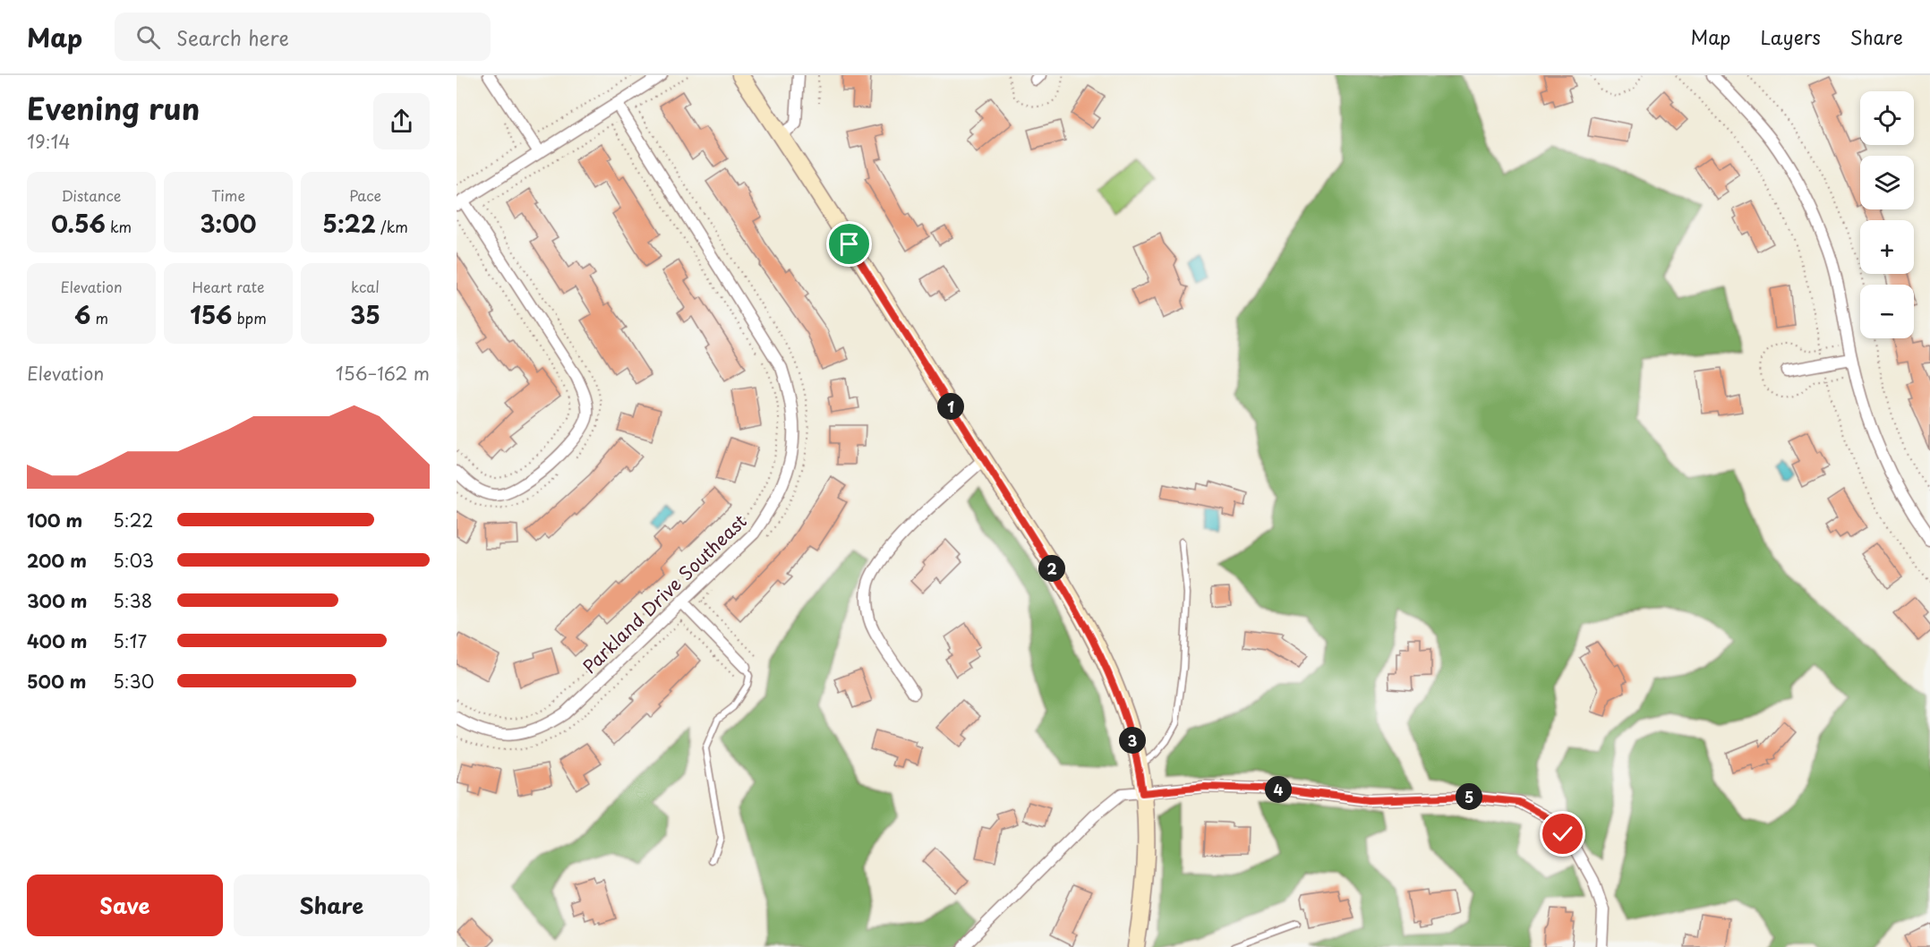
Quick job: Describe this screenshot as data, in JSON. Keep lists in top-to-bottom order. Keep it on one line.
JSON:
{"streets":{"street":["Parkland Drive Southeast"]},"page":{"header":"Map","search":"Search here","nav":["Map","Layers","Share"],"heading":["Evening run","19:14"],"map_buttons":["+","−"],"stats":[["Distance","0.56 km"],["Time","3:00"],["Pace","5:22 /km"],["Elevation","6 m"],["Heart rate","156 bpm"],["kcal","35"]],"chart":["Elevation","156–162 m"],"pins":["1","2","3","4","5"],"list":[{"name":"100 m","note":"5:22"},{"name":"200 m","note":"5:03"},{"name":"300 m","note":"5:38"},{"name":"400 m","note":"5:17"},{"name":"500 m","note":"5:30"}],"buttons":["Save","Share"]}}
